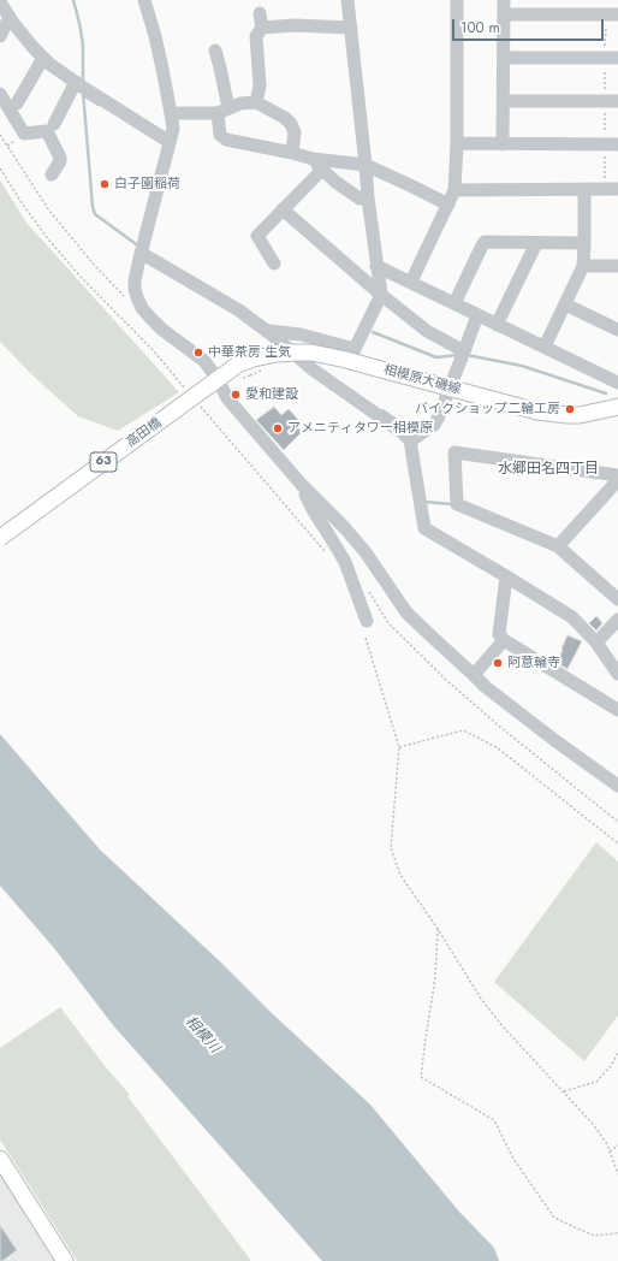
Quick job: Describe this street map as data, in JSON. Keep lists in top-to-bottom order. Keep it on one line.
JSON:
{"streets":{"main road":["相模原大磯線","高田橋","63"]},"crossings":[["相模原大磯線","63"],["高田橋","63"]],"districts":["水郷田名四丁目"],"water":["相模川"],"places":["白子園稲荷","中華茶房 生気","愛和建設","バイクショップ二輪工房","アメニティタワー相模原","阿意輪寺"],"scale_bar":"100 m"}
